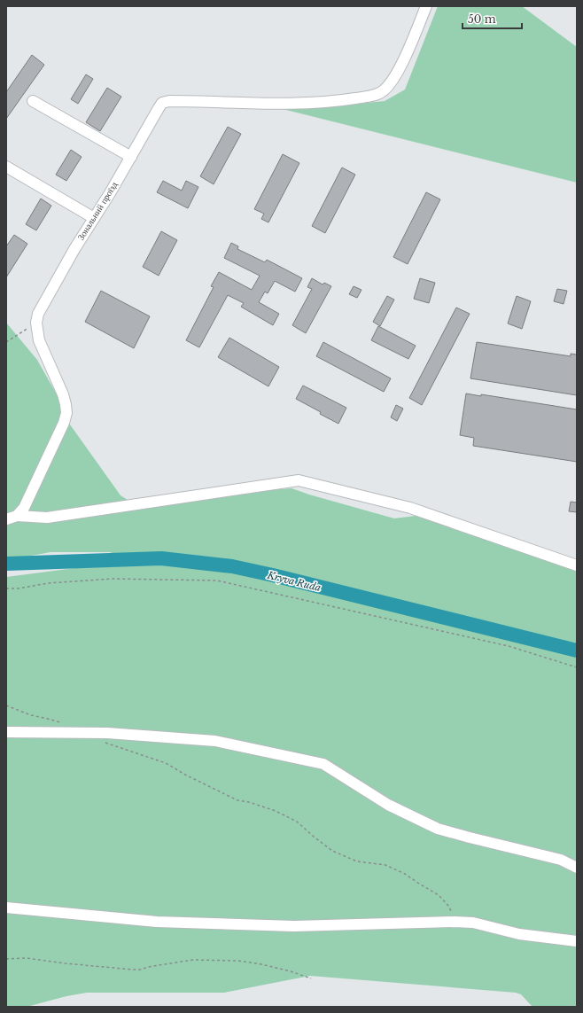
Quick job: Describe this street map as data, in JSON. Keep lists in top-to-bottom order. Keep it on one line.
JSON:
{"streets":{"street":["Зональний проїзд"]},"water":["Kryva Ruda"],"scale_bar":"50 m"}
